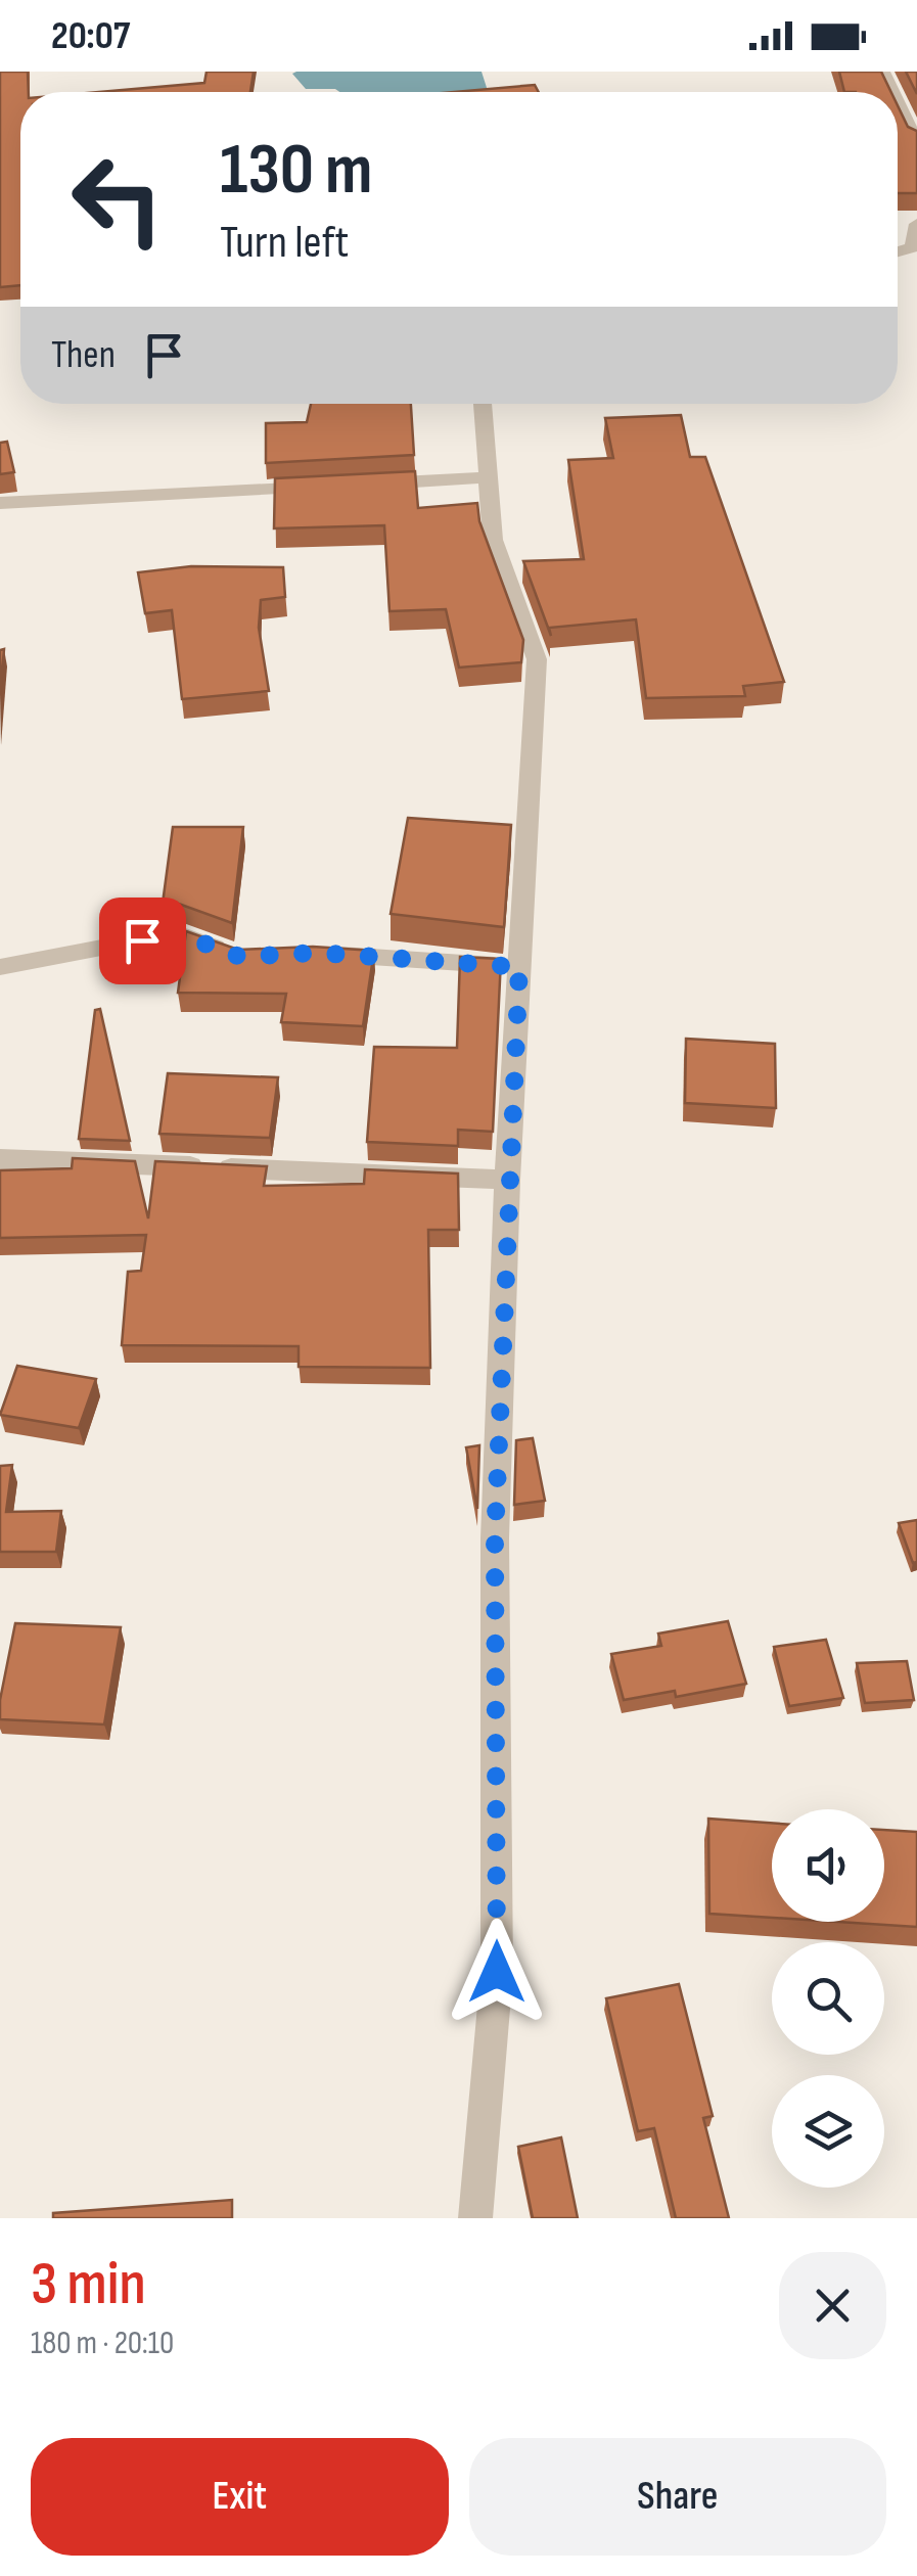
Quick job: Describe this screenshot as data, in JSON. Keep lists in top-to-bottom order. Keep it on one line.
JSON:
{"page":{"status":"20:07","turn":["130 m","Turn left"],"then":"Then","heading":["3 min","180 m · 20:10"],"buttons":["Exit","Share"]}}
